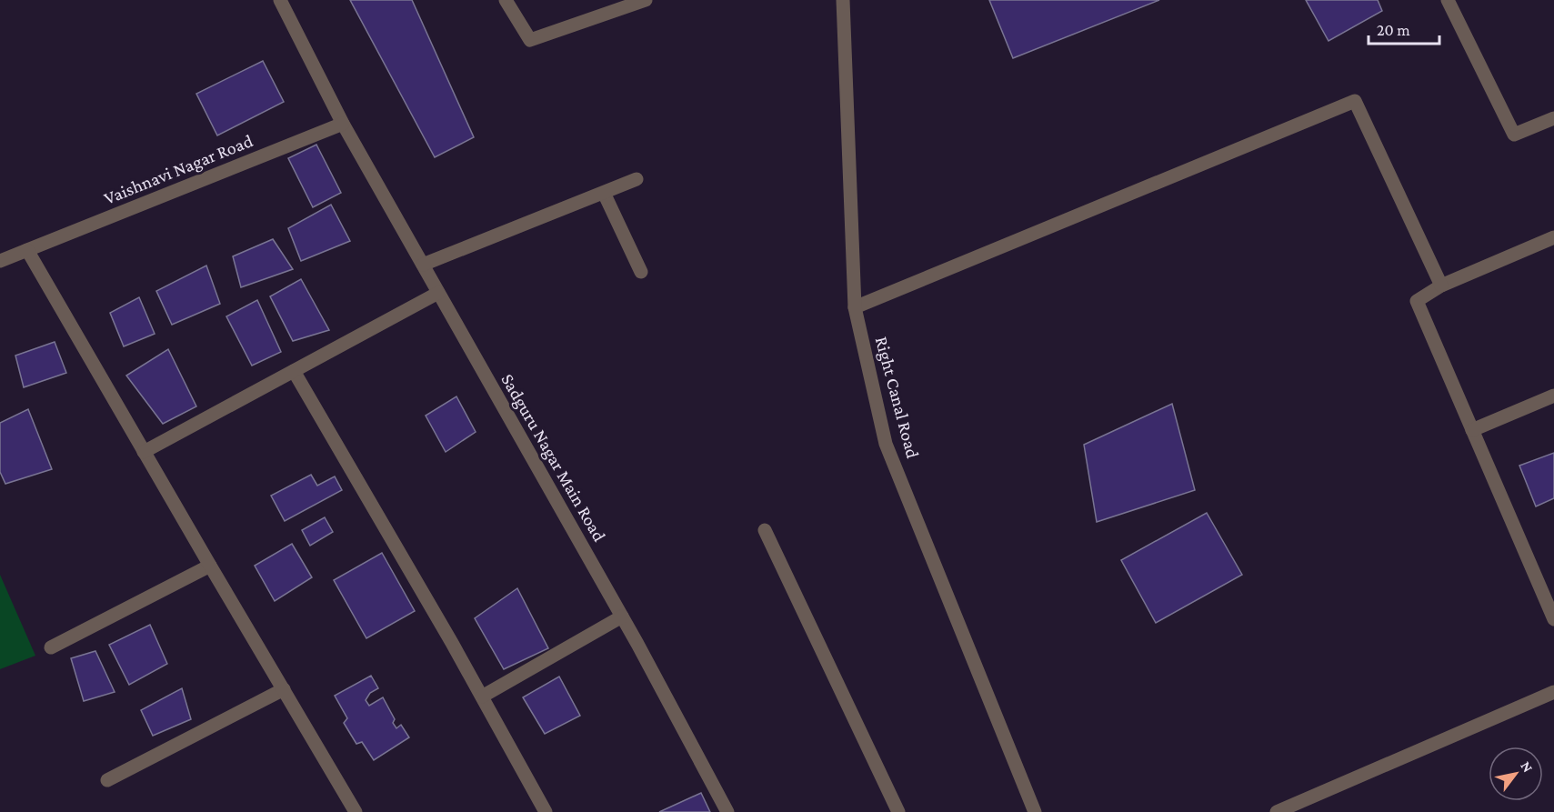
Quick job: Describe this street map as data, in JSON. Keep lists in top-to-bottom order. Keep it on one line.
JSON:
{"streets":{"street":["Vaishnavi Nagar Road","Right Canal Road","Sadguru Nagar Main Road"]},"crossings":[["Vaishnavi Nagar Road","Sadguru Nagar Main Road"]],"scale_bar":"20 m","north":"top right"}
